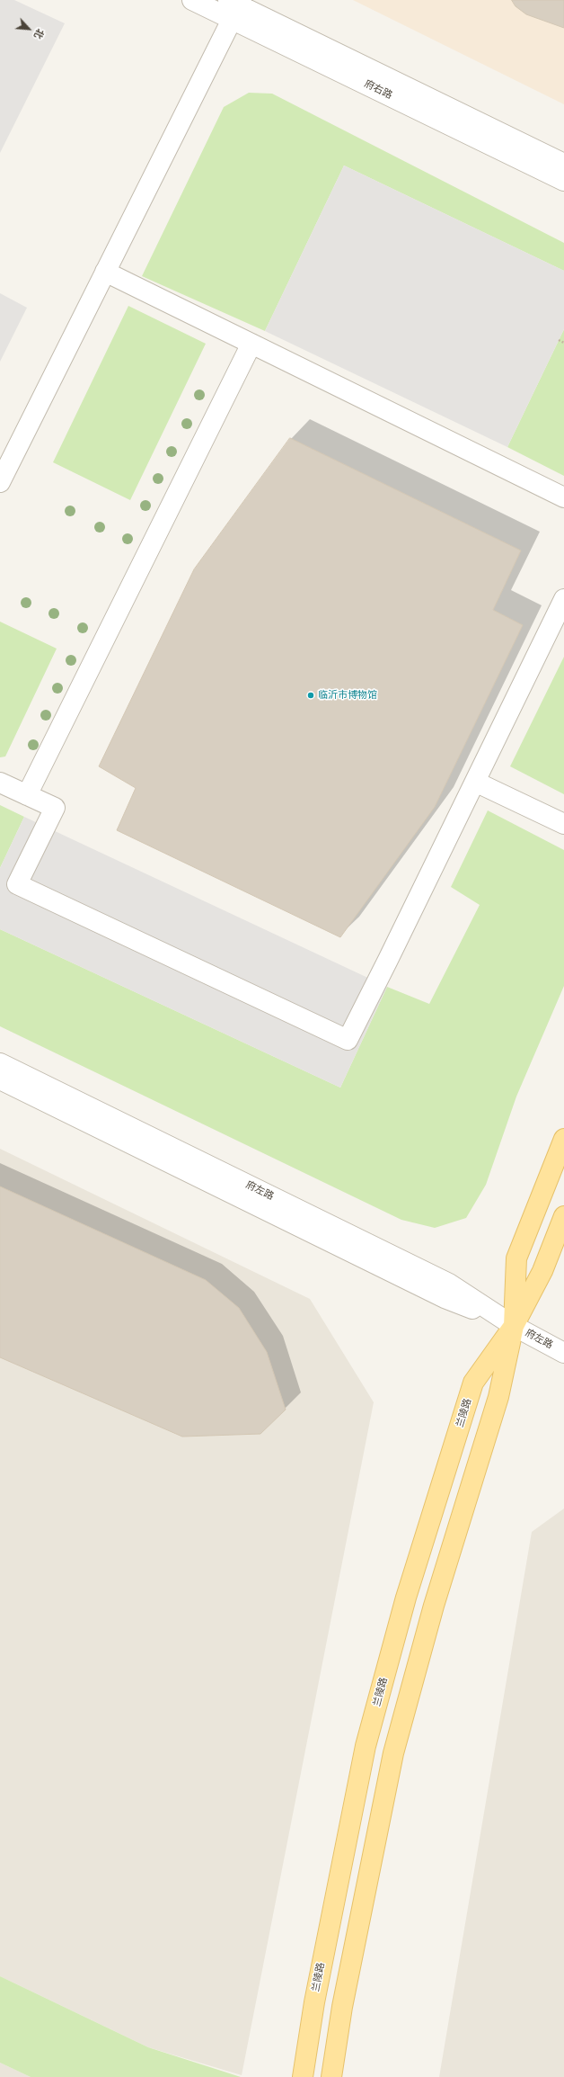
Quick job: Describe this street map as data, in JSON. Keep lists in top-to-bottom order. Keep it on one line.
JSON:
{"streets":{"main road":["兰陵路"],"street":["府右路","府左路"]},"crossings":[["府左路","兰陵路"]],"places":["临沂市博物馆"],"north":"bottom right"}
